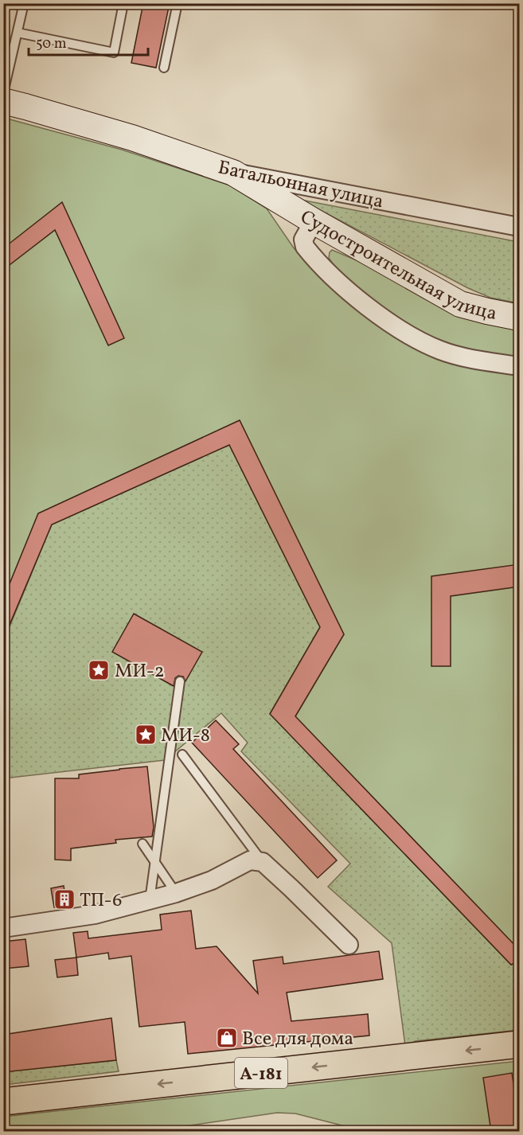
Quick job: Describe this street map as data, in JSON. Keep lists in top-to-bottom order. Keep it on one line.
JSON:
{"streets":{"main road":["А-181"],"street":["Батальонная улица","Судостроительная улица"]},"crossings":[["Батальонная улица","Судостроительная улица"]],"places":{"place":["МИ-2","МИ-8"],"building":["ТП-6"],"shop":["Все для дома"]},"scale_bar":"50 m"}
